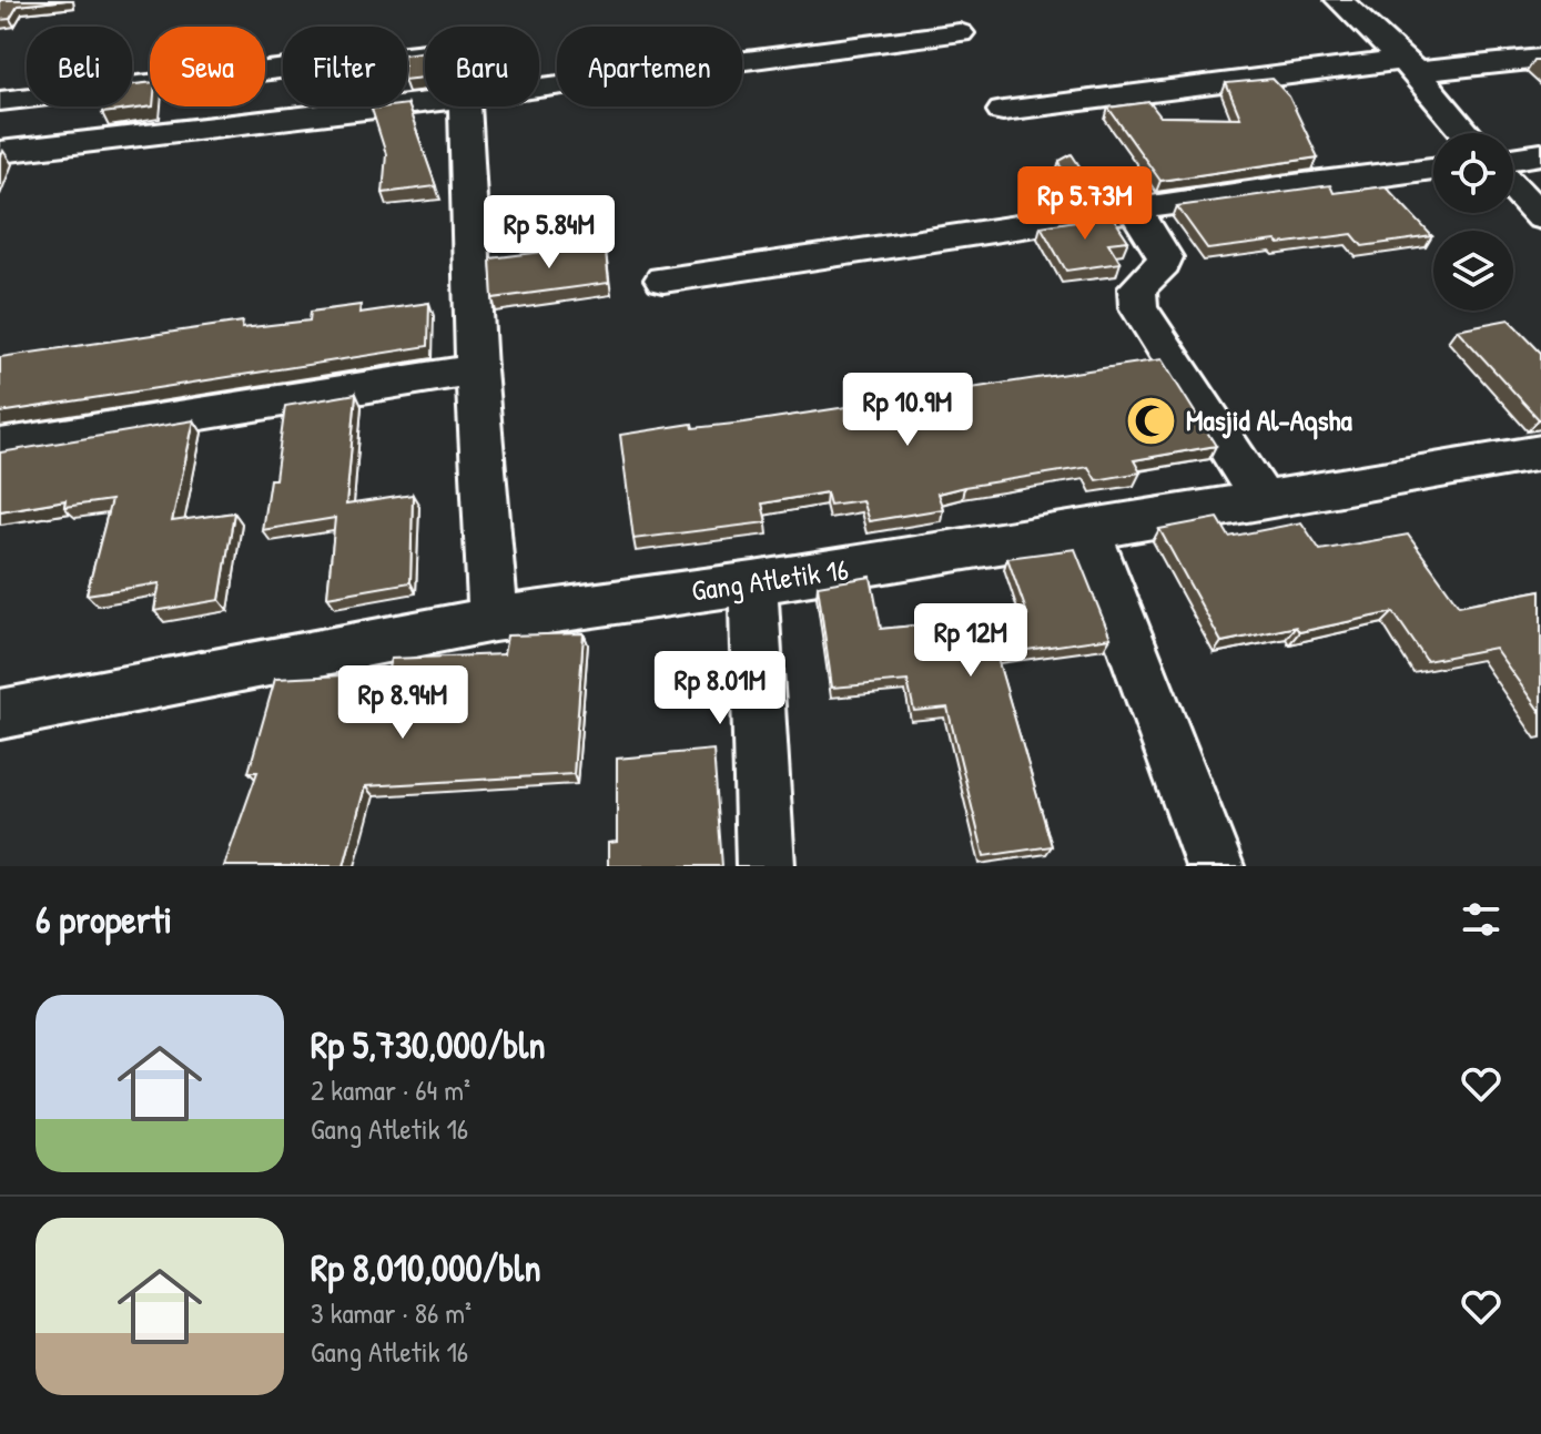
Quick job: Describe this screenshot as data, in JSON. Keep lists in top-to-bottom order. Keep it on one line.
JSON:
{"streets":{"street":["Gang Atletik 16"]},"places":{"mosque":["Masjid Al-Aqsha"]},"page":{"chip":["Beli","Sewa","Filter","Baru","Apartemen"],"price":["Rp 5.73M","Rp 5.84M","Rp 10.9M","Rp 12M","Rp 8.01M","Rp 8.94M"],"heading":"6 properti","list":[{"name":"Rp 5,730,000/bln","note":"2 kamar · 64 m² · Gang Atletik 16"},{"name":"Rp 8,010,000/bln","note":"3 kamar · 86 m² · Gang Atletik 16"}]}}
